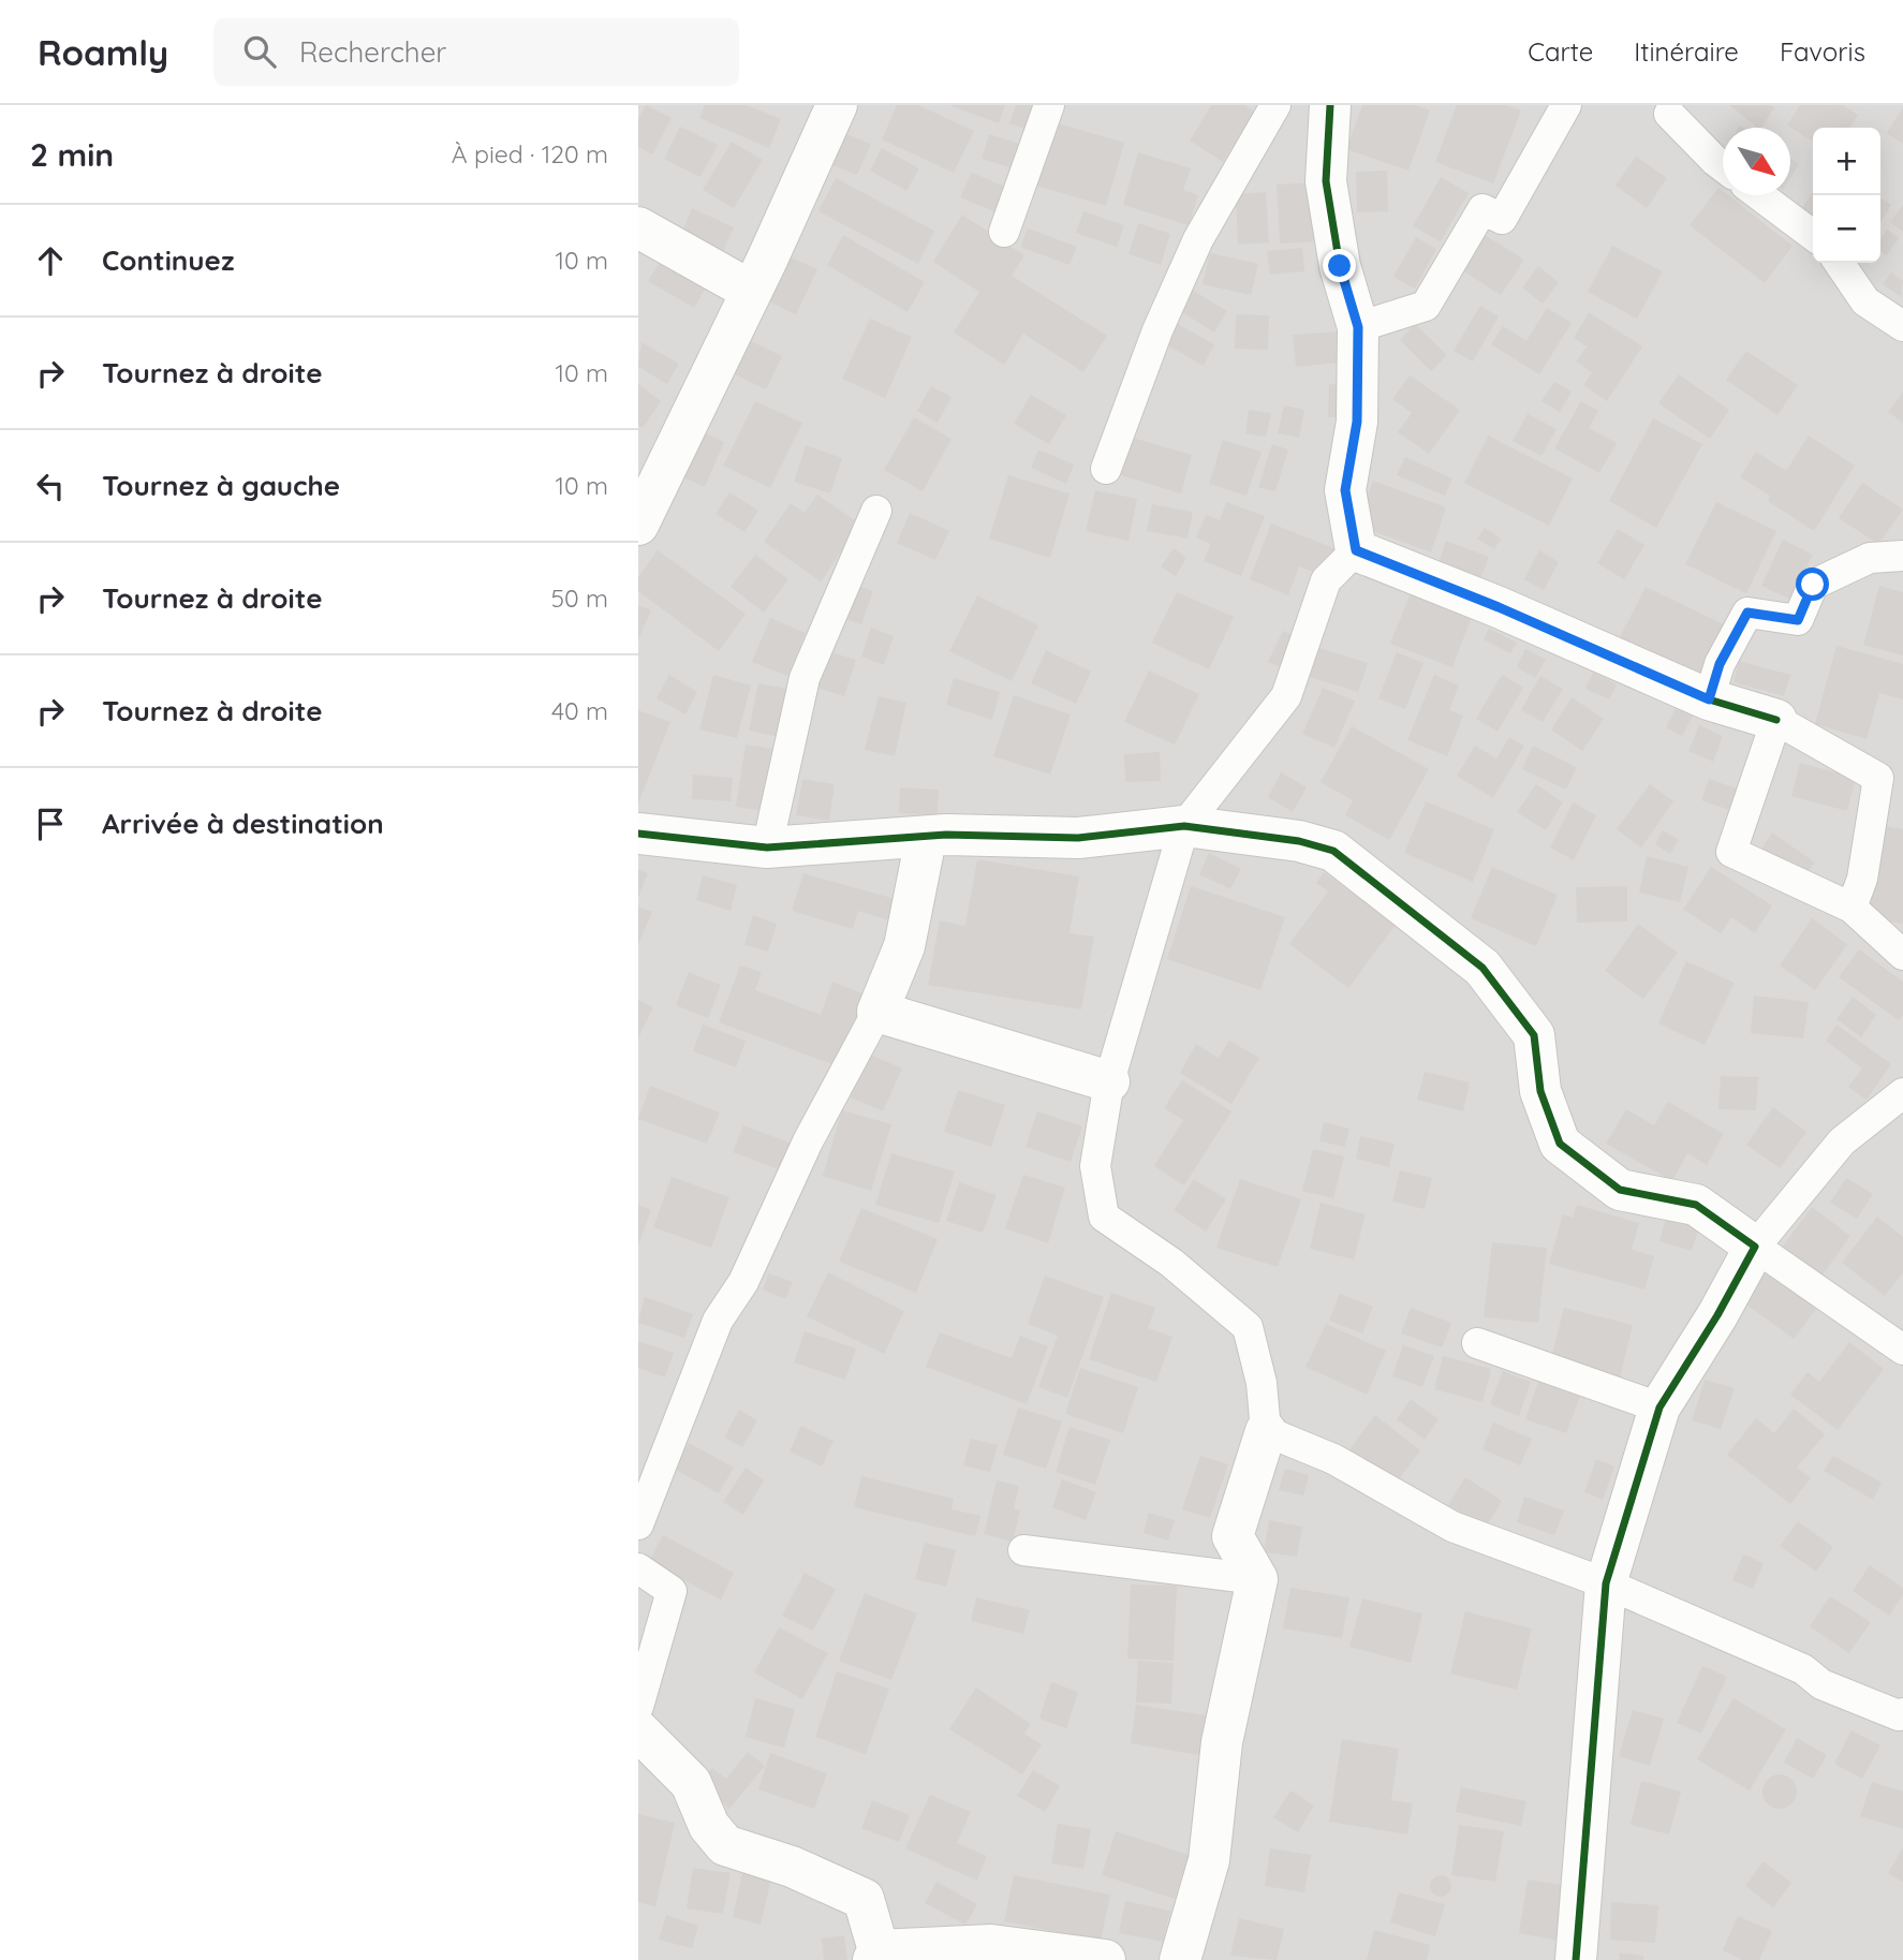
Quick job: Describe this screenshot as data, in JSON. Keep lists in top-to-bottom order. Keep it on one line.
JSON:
{"north":"bottom right","page":{"header":"Roamly","search":"Rechercher","nav":["Carte","Itinéraire","Favoris"],"heading":["2 min","À pied · 120 m"],"map_buttons":["+","−"],"list":[["Continuez","10 m"],["Tournez à droite","10 m"],["Tournez à gauche","10 m"],["Tournez à droite","50 m"],["Tournez à droite","40 m"],"Arrivée à destination"]}}
